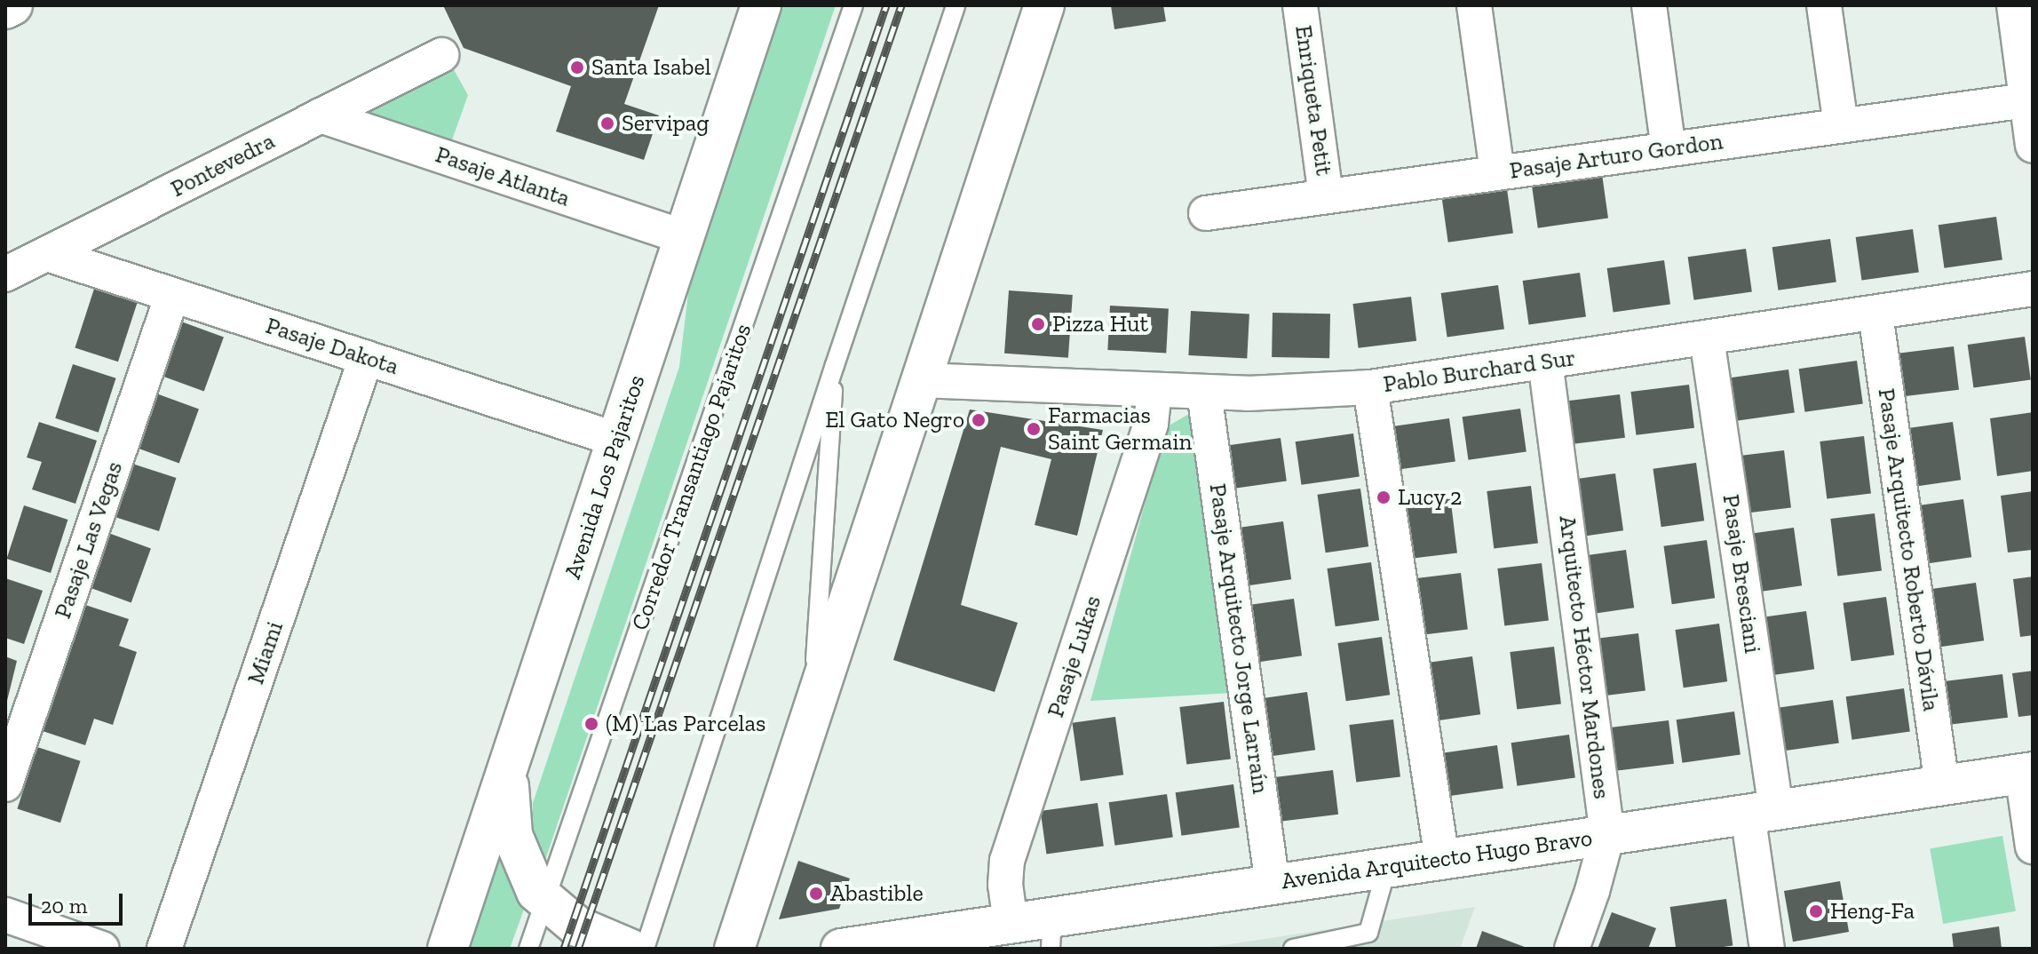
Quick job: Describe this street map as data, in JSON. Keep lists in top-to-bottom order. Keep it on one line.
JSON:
{"streets":{"main road":["Avenida Los Pajaritos","Avenida Arquitecto Hugo Bravo"],"street":["Enriqueta Petit","Pasaje Arturo Gordon","Pontevedra","Pasaje Atlanta","Pasaje Dakota","Pablo Burchard Sur","Pasaje Las Vegas","Pasaje Arquitecto Roberto Dávila","Pasaje Bresciani","Pasaje Arquitecto Jorge Larraín","Miami","Pasaje Lukas","Arquitecto Héctor Mardones"],"lane":["Corredor Transantiago Pajaritos"]},"crossings":[["Enriqueta Petit","Pasaje Arturo Gordon"],["Pontevedra","Pasaje Atlanta"],["Pontevedra","Pasaje Dakota"],["Pasaje Atlanta","Avenida Los Pajaritos"],["Pasaje Dakota","Avenida Los Pajaritos"],["Pasaje Dakota","Pasaje Las Vegas"],["Pasaje Dakota","Miami"],["Pablo Burchard Sur","Pasaje Arquitecto Roberto Dávila"],["Pablo Burchard Sur","Pasaje Bresciani"],["Pablo Burchard Sur","Pasaje Arquitecto Jorge Larraín"],["Pablo Burchard Sur","Pasaje Lukas"],["Pablo Burchard Sur","Arquitecto Héctor Mardones"],["Pasaje Arquitecto Roberto Dávila","Avenida Arquitecto Hugo Bravo"],["Pasaje Bresciani","Avenida Arquitecto Hugo Bravo"],["Pasaje Arquitecto Jorge Larraín","Avenida Arquitecto Hugo Bravo"],["Pasaje Lukas","Avenida Arquitecto Hugo Bravo"],["Arquitecto Héctor Mardones","Avenida Arquitecto Hugo Bravo"]],"places":["Santa Isabel","Servipag","Pizza Hut","El Gato Negro","Farmacias Saint Germain","Lucy 2","(M) Las Parcelas","Abastible","Heng-Fa"],"scale_bar":"20 m"}
